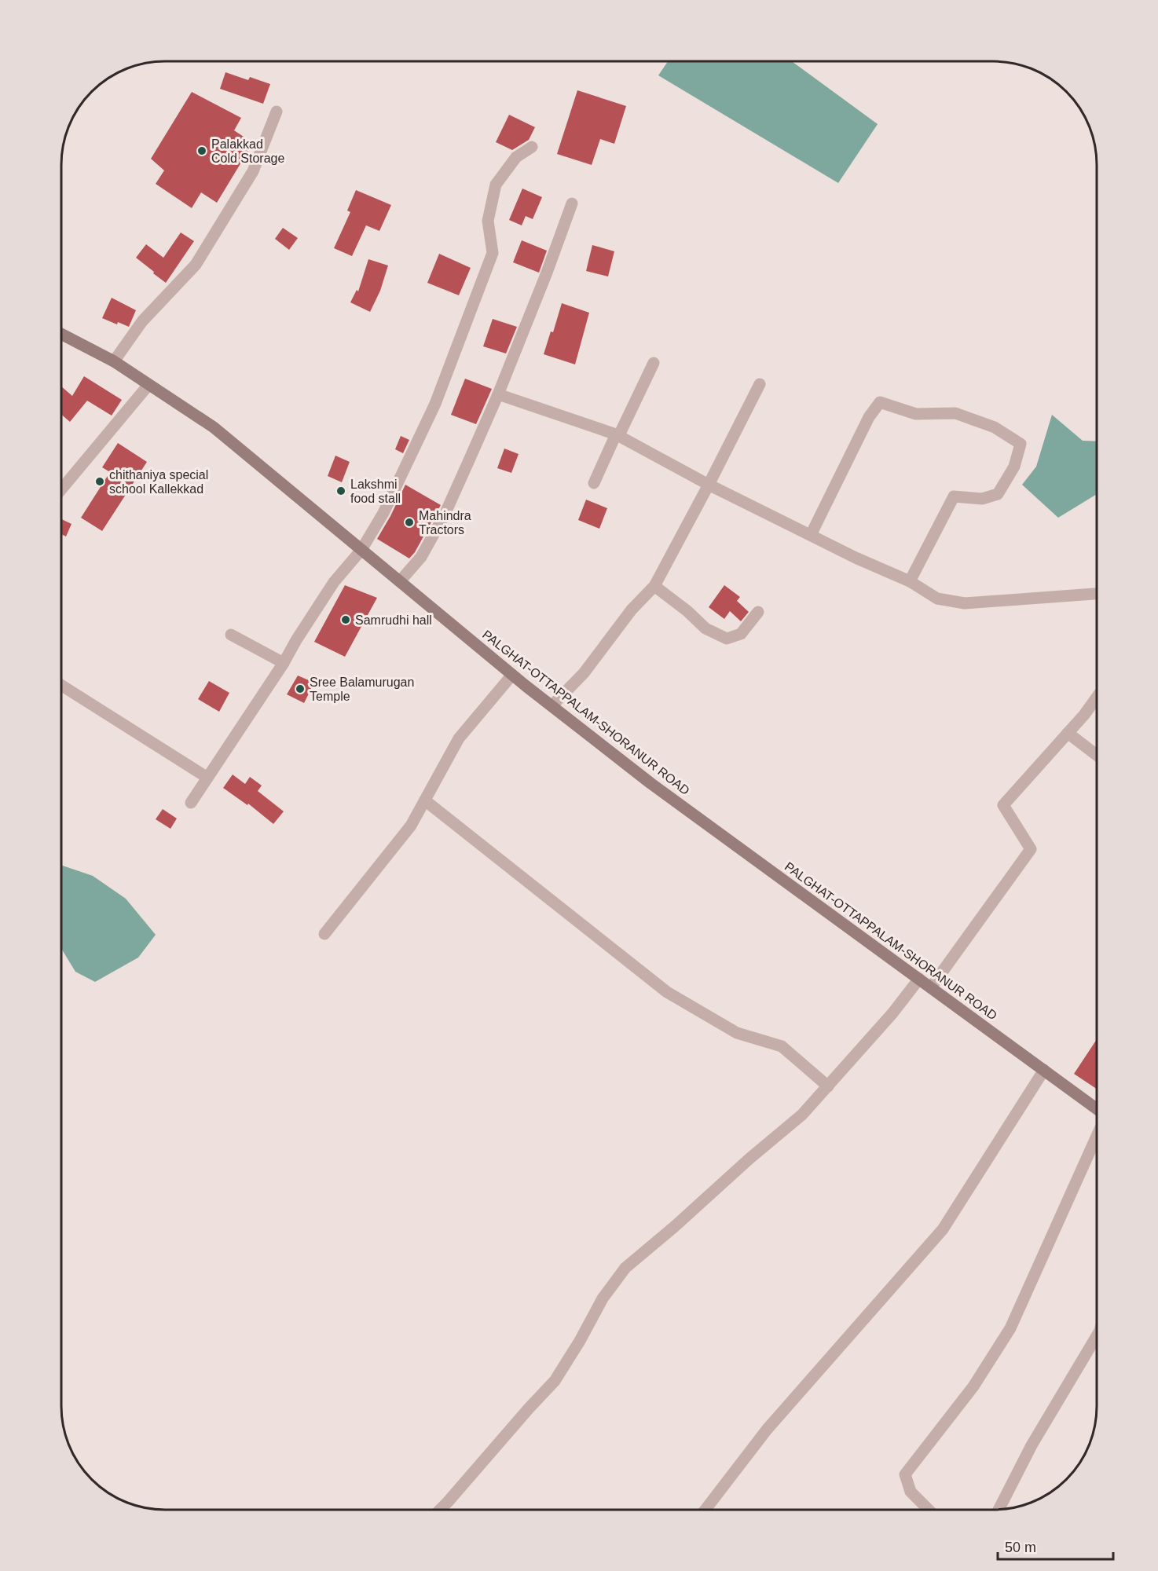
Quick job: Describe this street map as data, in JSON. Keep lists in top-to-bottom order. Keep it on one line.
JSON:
{"streets":{"main road":["PALGHAT-OTTAPPALAM-SHORANUR ROAD"]},"places":["Palakkad Cold Storage","chithaniya special school Kallekkad","Lakshmi food stall","Mahindra Tractors","Samrudhi hall","Sree Balamurugan Temple"],"scale_bar":"50 m"}
